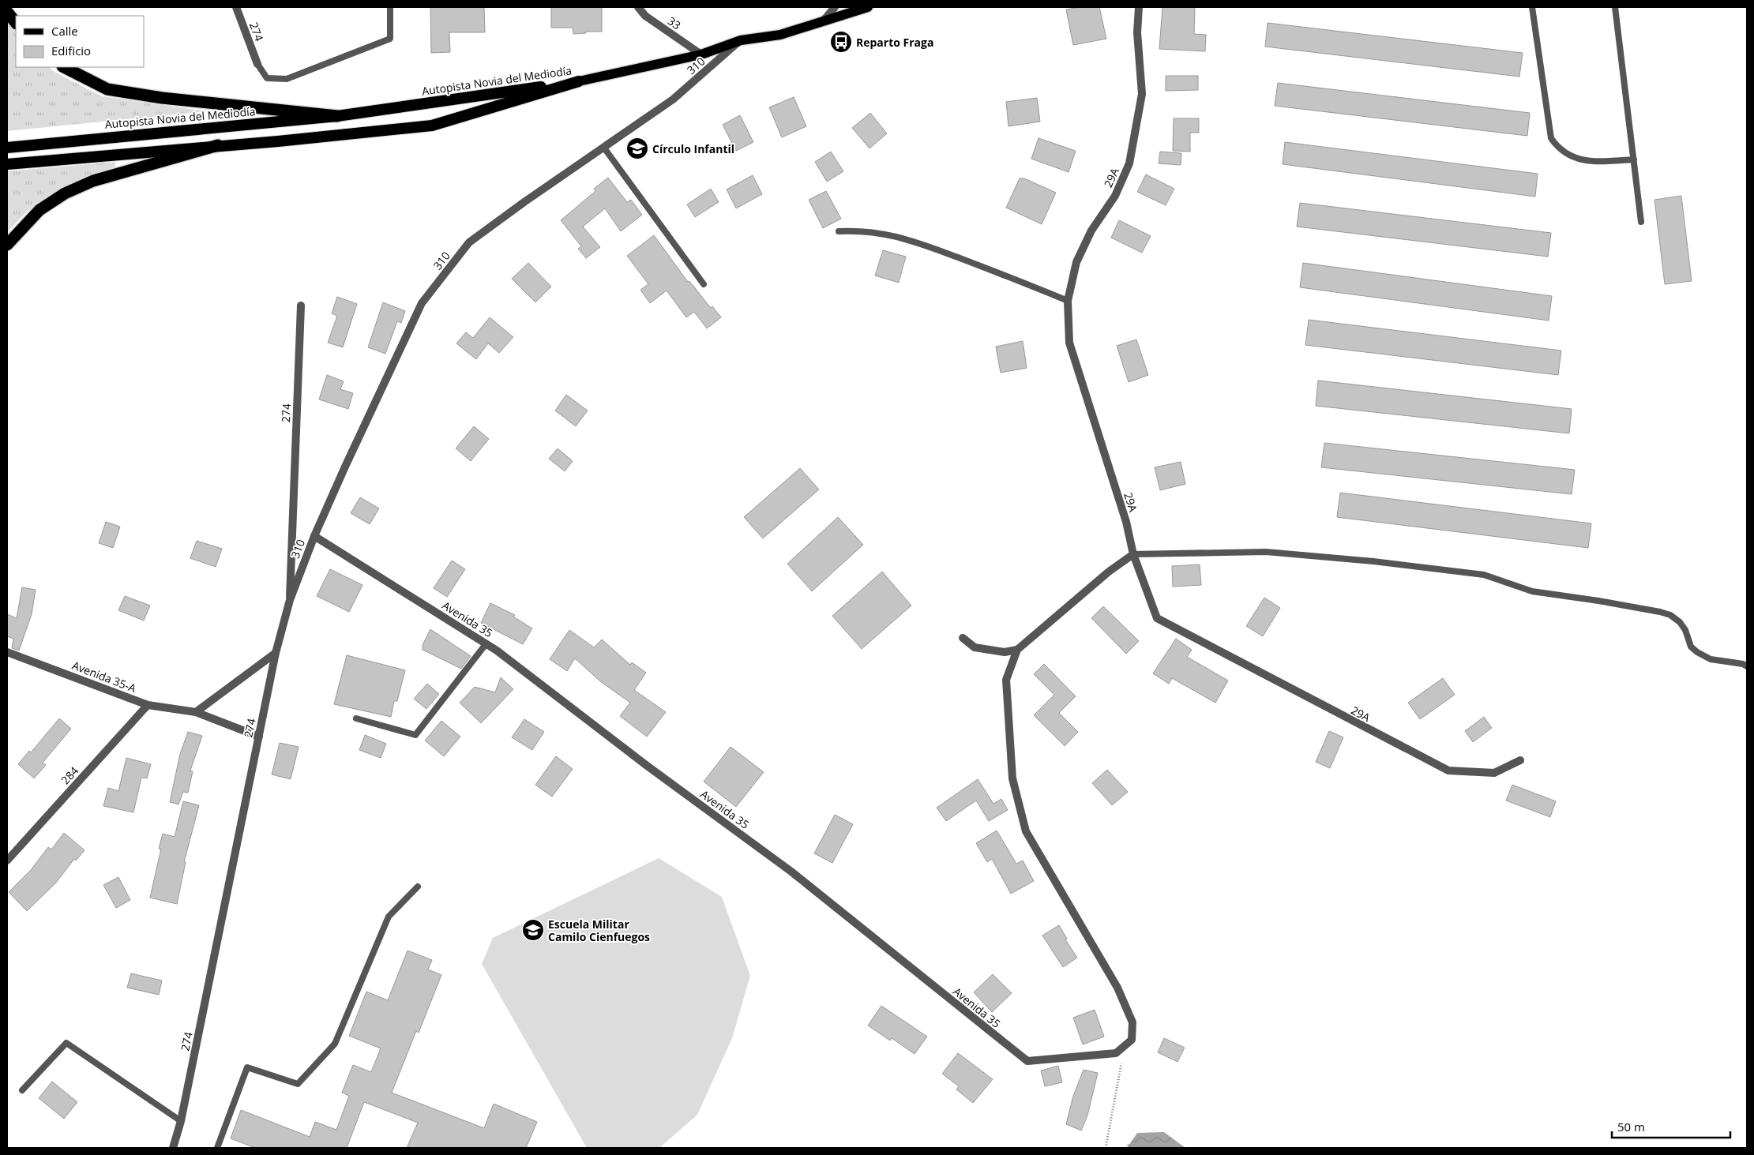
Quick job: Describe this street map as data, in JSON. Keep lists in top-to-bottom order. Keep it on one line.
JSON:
{"streets":{"highway":["Autopista Novia del Mediodía"],"street":["33","274","310","29A","Avenida 35","Avenida 35-A","284"]},"crossings":[["274","310"],["274","Avenida 35-A"],["310","Avenida 35"],["Avenida 35-A","284"]],"places":{"bus stop":["Reparto Fraga"],"school or university":["Círculo Infantil","Escuela Militar Camilo Cienfuegos"]},"legend":["Calle","Edificio"],"scale_bar":"50 m"}
